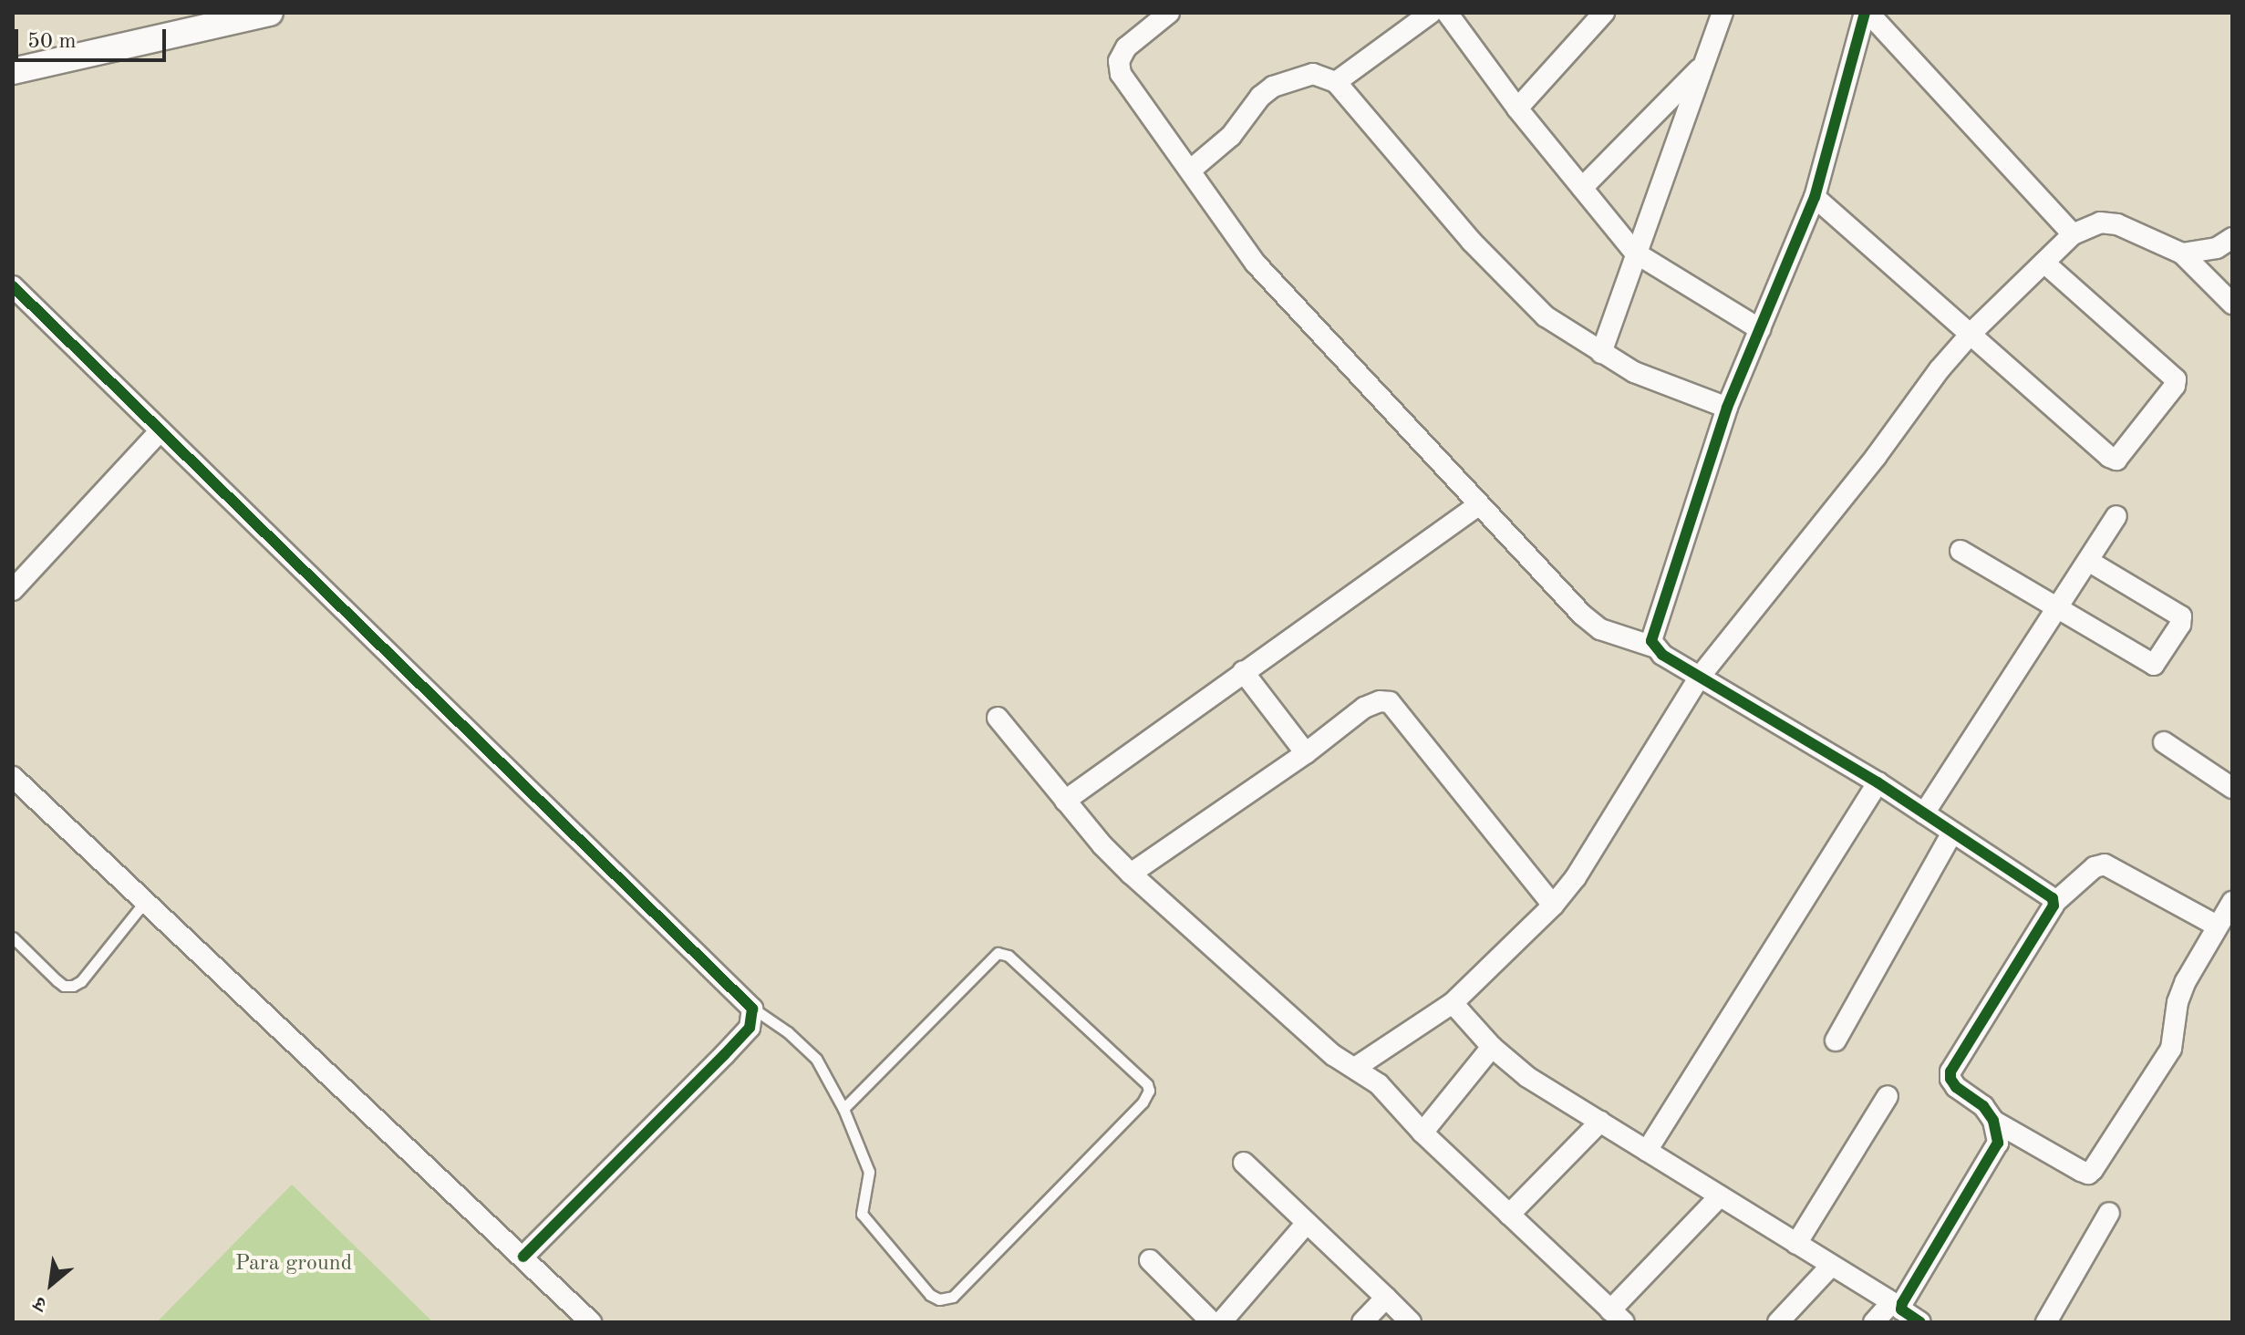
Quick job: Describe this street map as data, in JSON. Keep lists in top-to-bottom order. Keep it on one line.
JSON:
{"parks":["Para ground"],"scale_bar":"50 m","north":"bottom left"}
